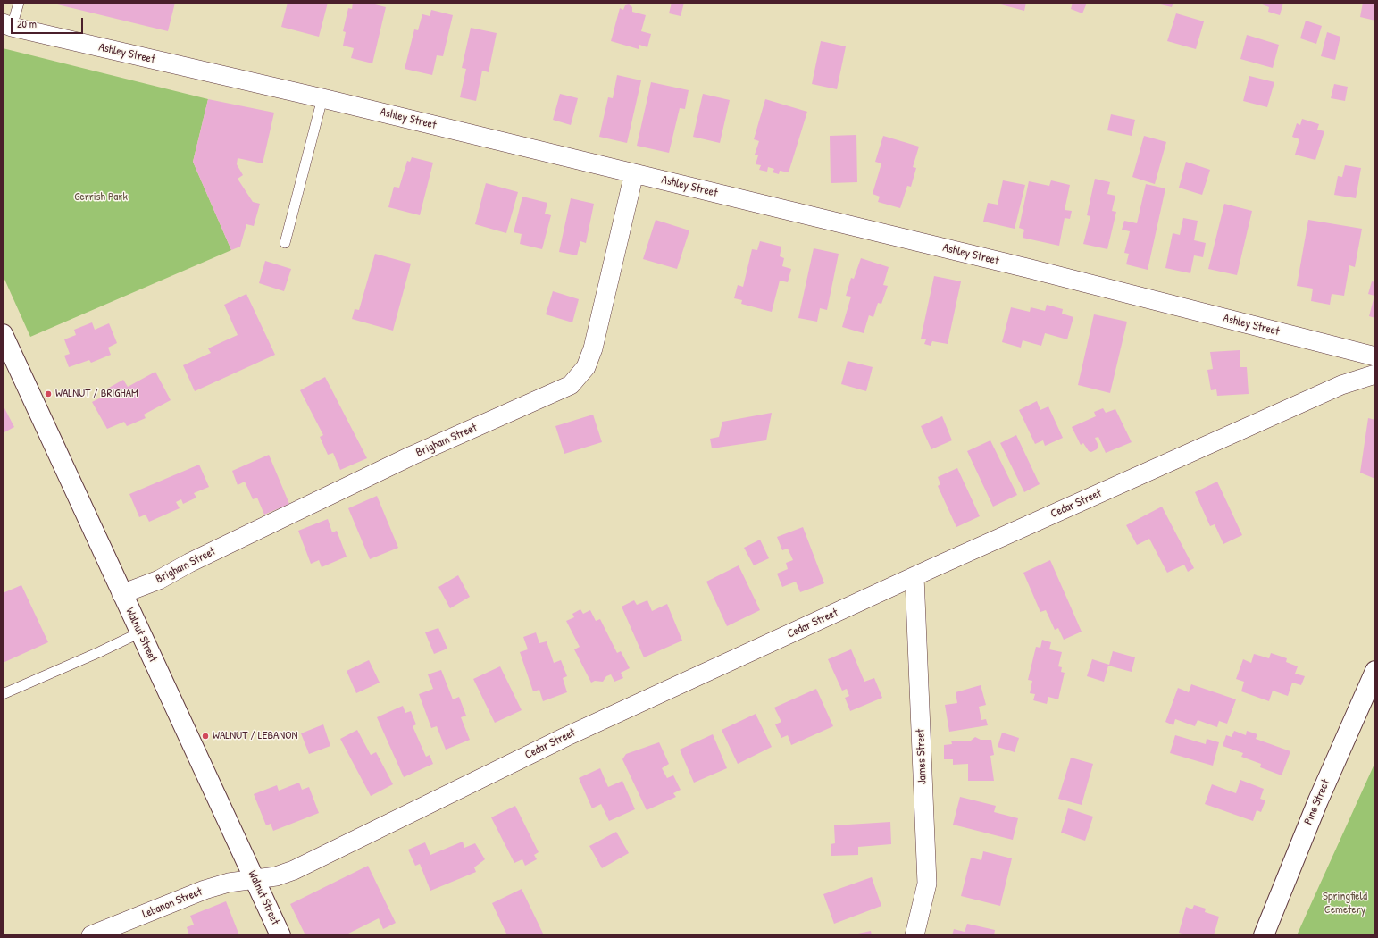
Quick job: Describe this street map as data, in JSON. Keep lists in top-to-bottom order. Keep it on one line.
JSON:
{"streets":{"main road":["Walnut Street","Pine Street"],"street":["Ashley Street","Brigham Street","Cedar Street","James Street","Lebanon Street"]},"crossings":[["Ashley Street","Brigham Street"],["Brigham Street","Walnut Street"],["Cedar Street","Walnut Street"],["Cedar Street","James Street"],["Cedar Street","Lebanon Street"],["Walnut Street","Lebanon Street"]],"parks":["Gerrish Park","Springfield Cemetery"],"places":["WALNUT / BRIGHAM","WALNUT / LEBANON"],"scale_bar":"20 m"}
